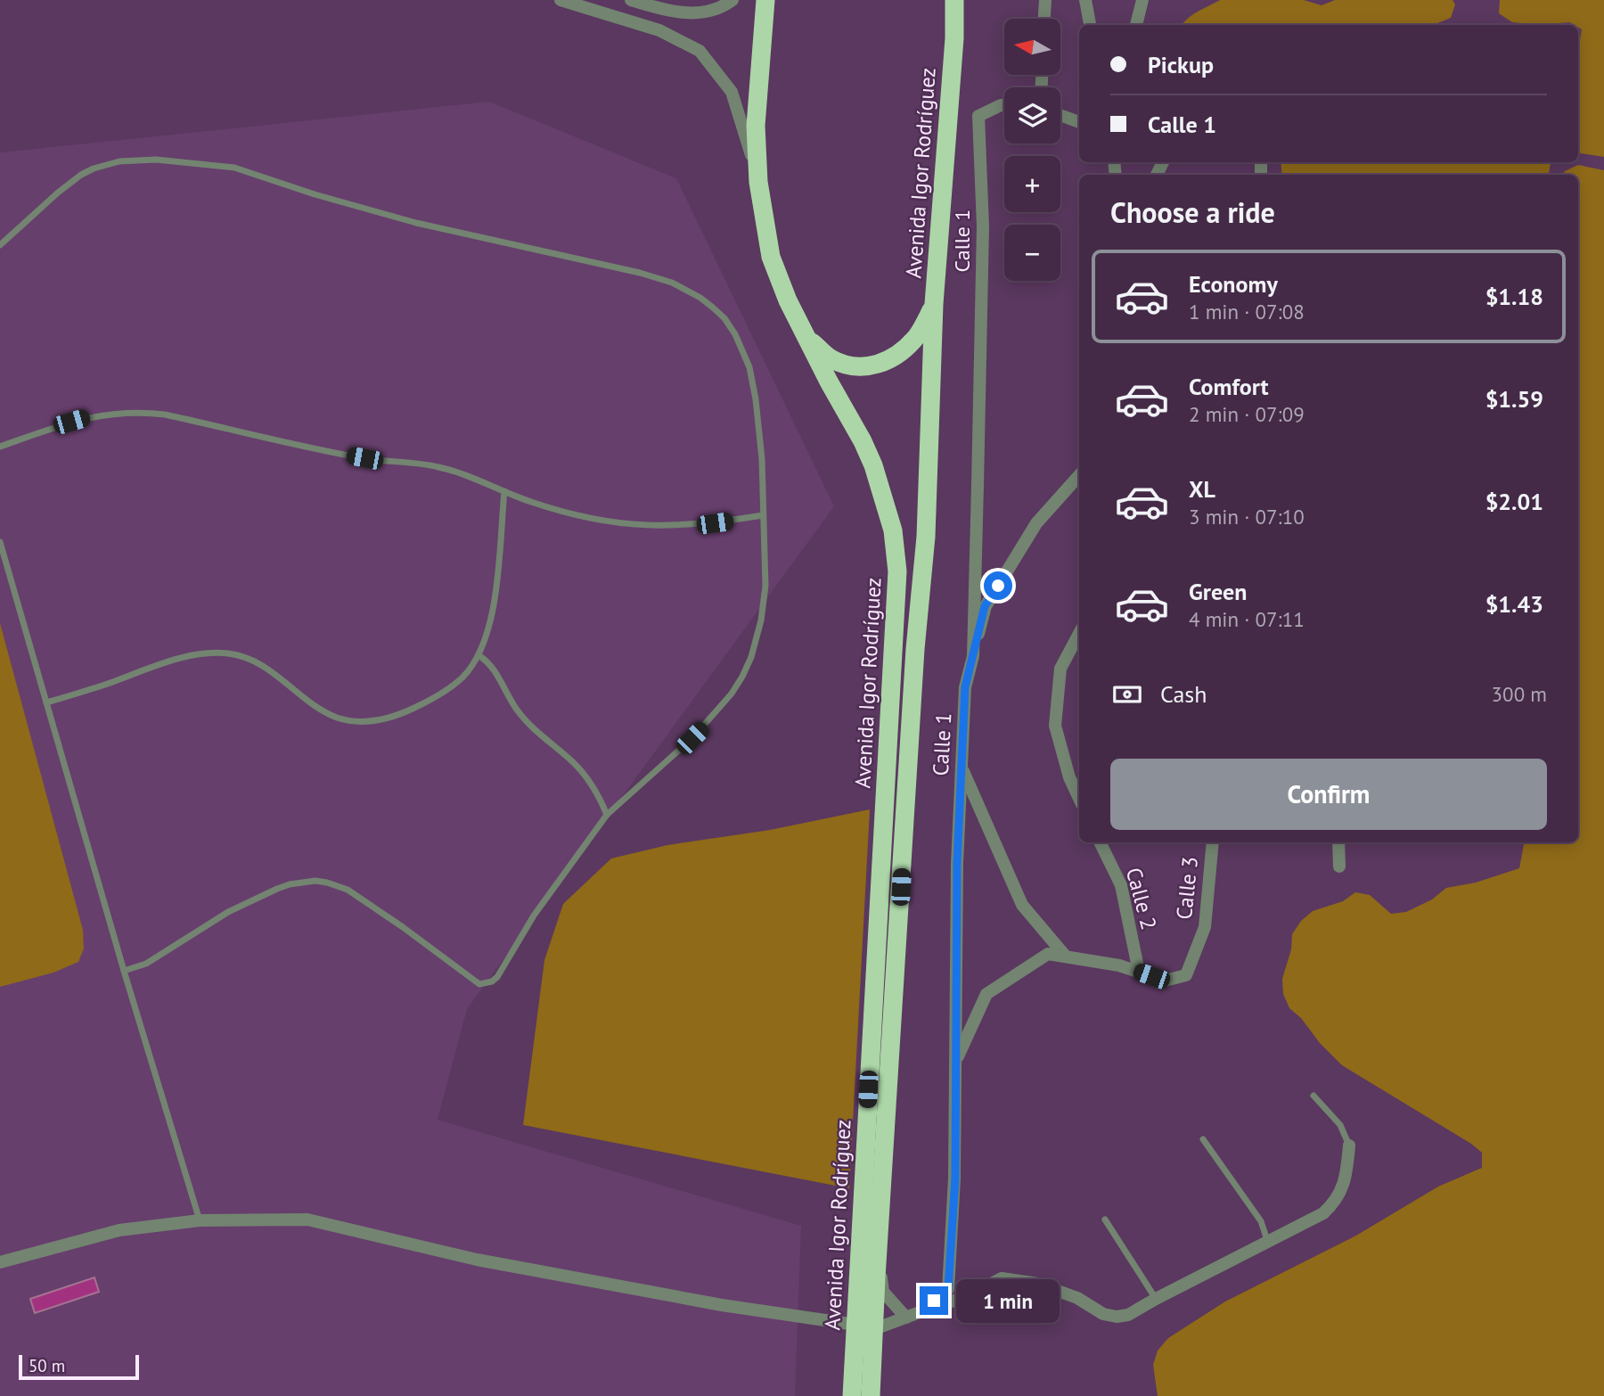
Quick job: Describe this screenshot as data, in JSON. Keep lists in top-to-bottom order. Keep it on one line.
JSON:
{"streets":{"highway":["Avenida Igor Rodríguez"],"street":["Calle 1","Calle 3","Calle 2"]},"crossings":[["Avenida Igor Rodríguez","Calle 1"],["Calle 3","Calle 2"]],"scale_bar":"50 m","north":"left","page":{"map_buttons":["+","−"],"banner":["Pickup","Calle 1"],"heading":"Choose a ride","list":[{"name":"Economy","note":"1 min · 07:08","value":"$1.18"},{"name":"Comfort","note":"2 min · 07:09","value":"$1.59"},{"name":"XL","note":"3 min · 07:10","value":"$2.01"},{"name":"Green","note":"4 min · 07:11","value":"$1.43"}],"pay":["Cash","300 m"],"buttons":"Confirm","bubble":"1 min","scale":"50 m"}}
